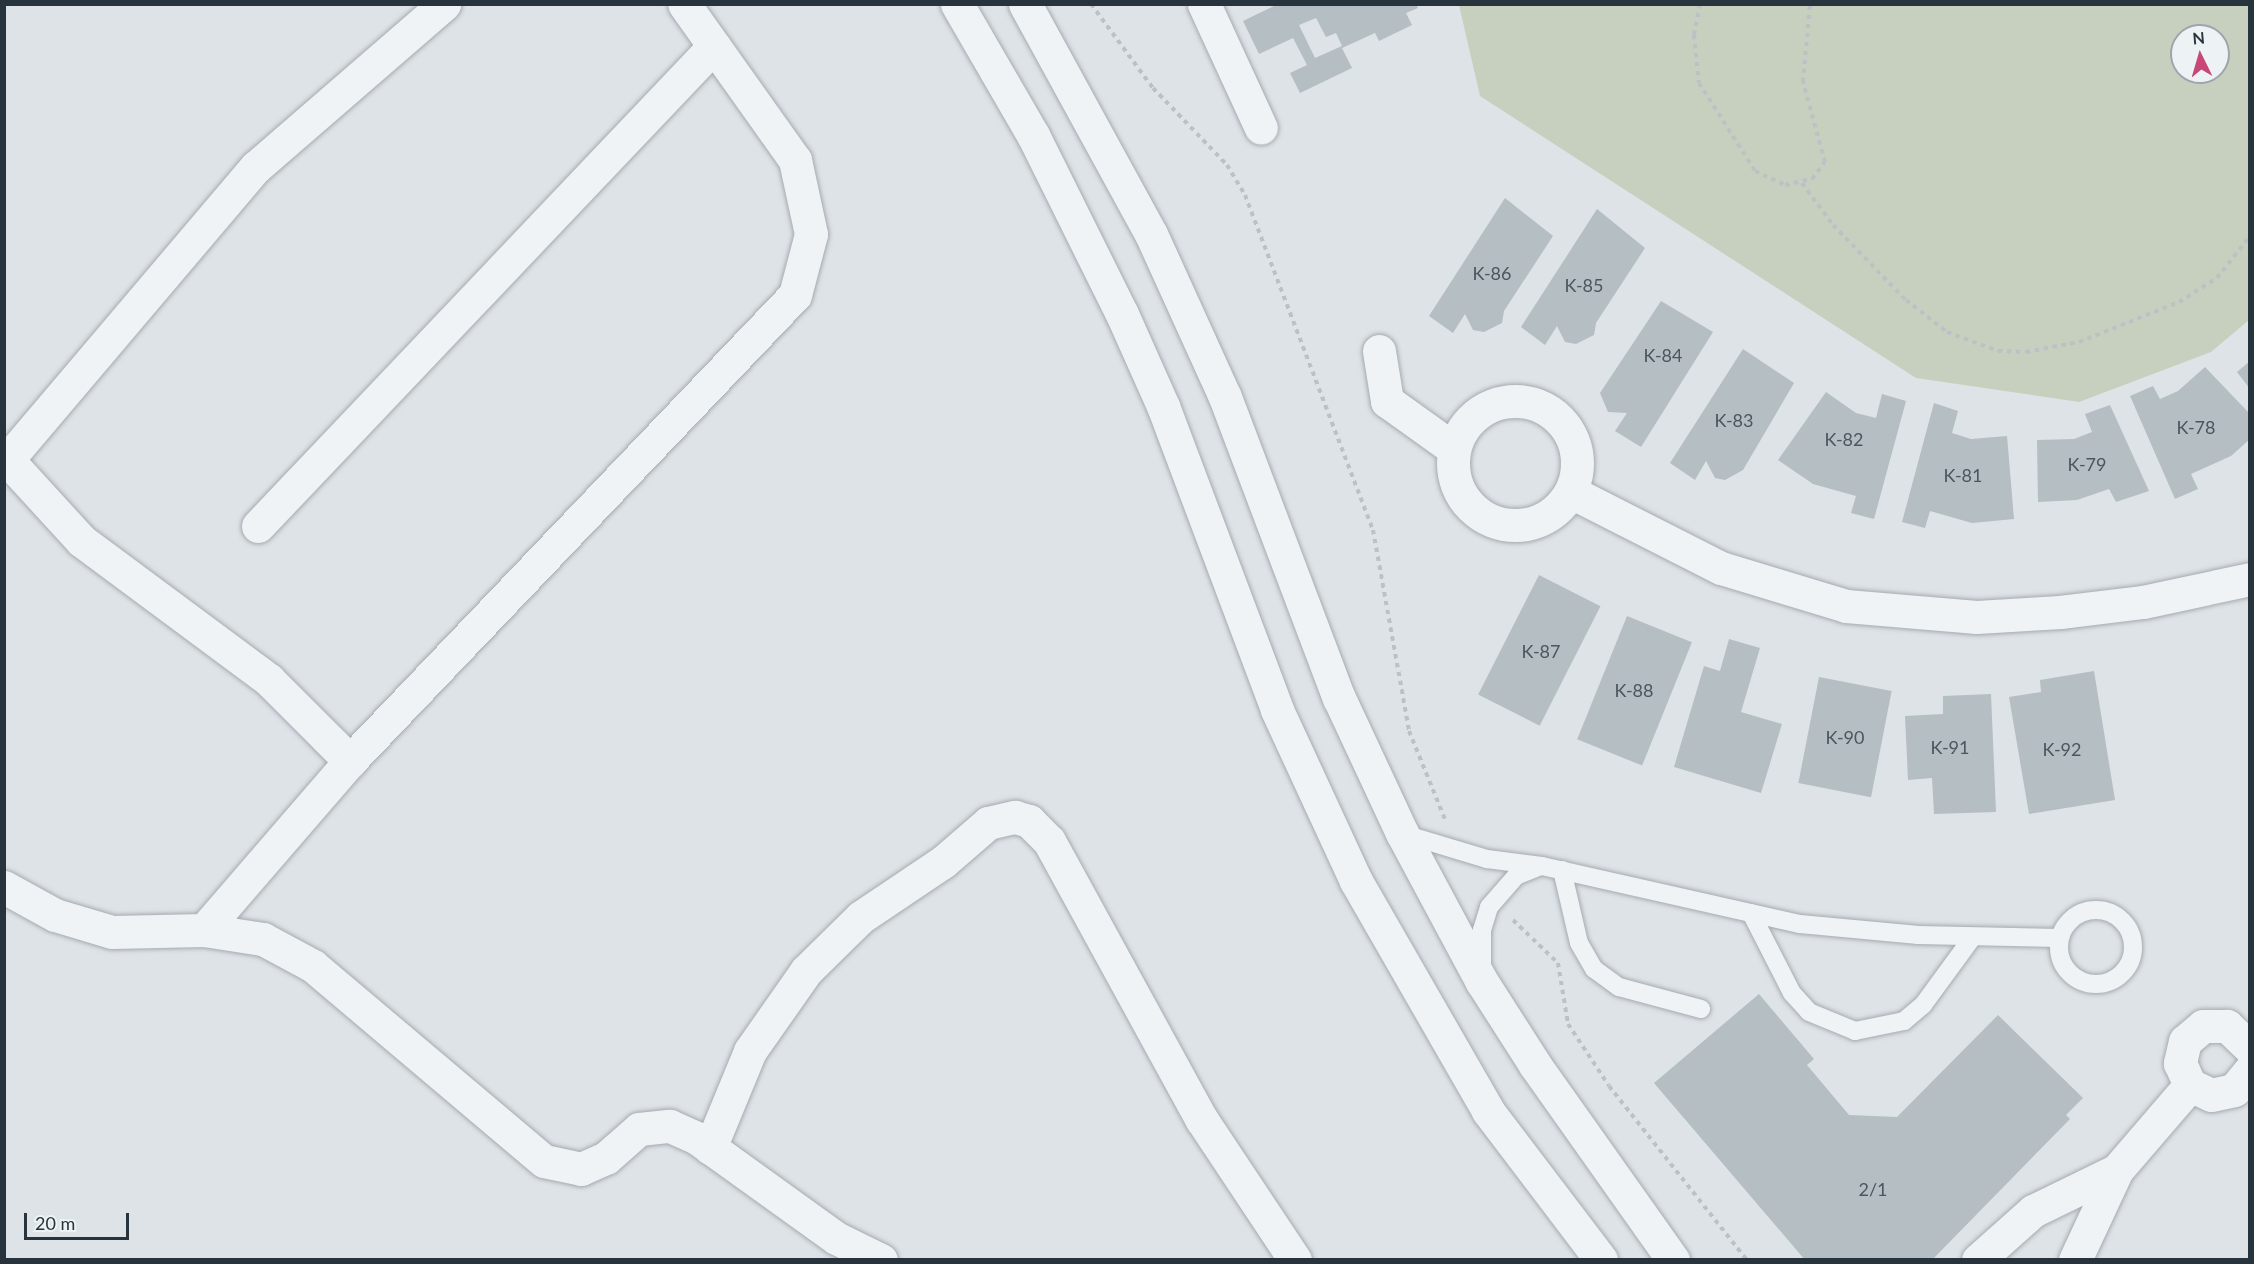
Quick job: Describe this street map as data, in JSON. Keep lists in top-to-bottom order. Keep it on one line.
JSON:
{"house_numbers":["K-86","K-85","K-84","K-83","K-78","K-82","K-79","K-81","K-87","K-88","K-90","K-91","K-92","2/1"],"scale_bar":"20 m","north":"top"}
